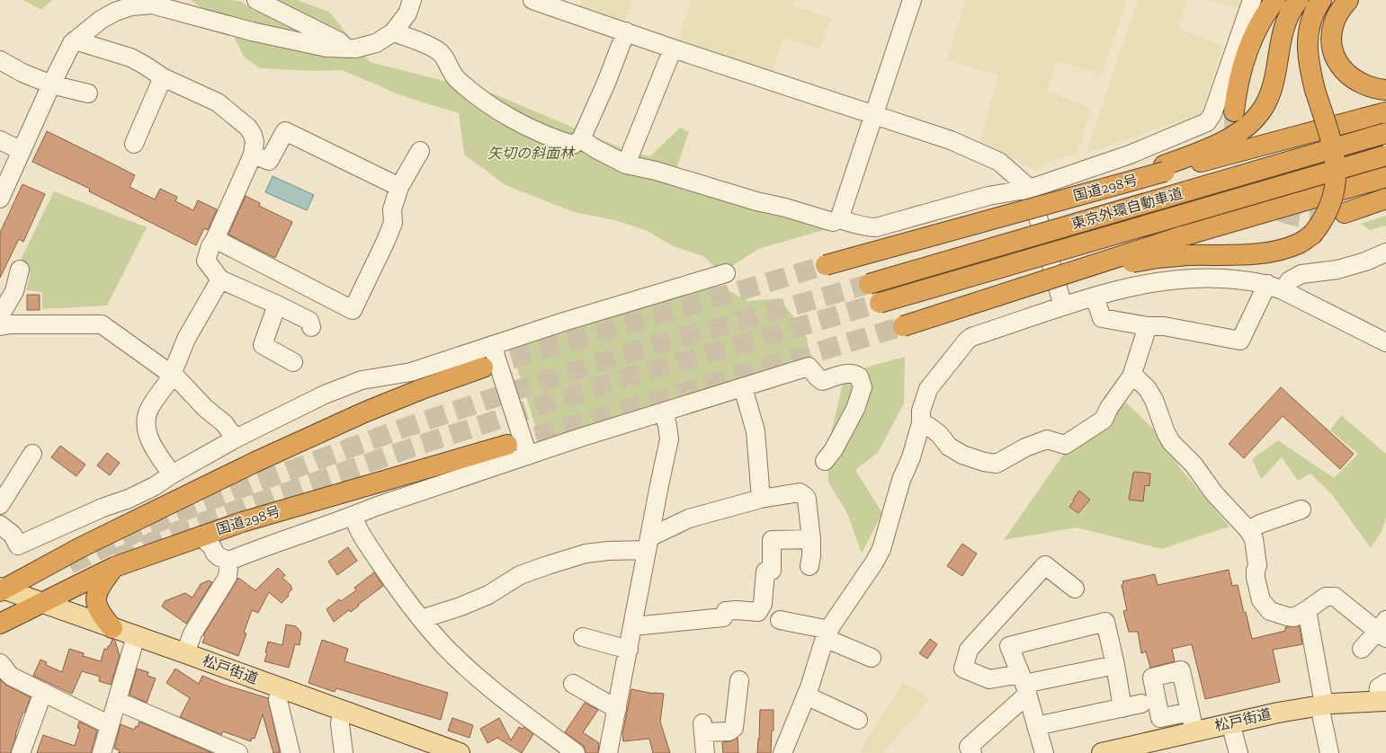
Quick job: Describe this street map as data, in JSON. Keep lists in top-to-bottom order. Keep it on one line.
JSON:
{"streets":{"highway":["国道298号","東京外環自動車道"],"main road":["松戸街道"]},"crossings":[["国道298号","松戸街道"]],"parks":["矢切の斜面林"]}
